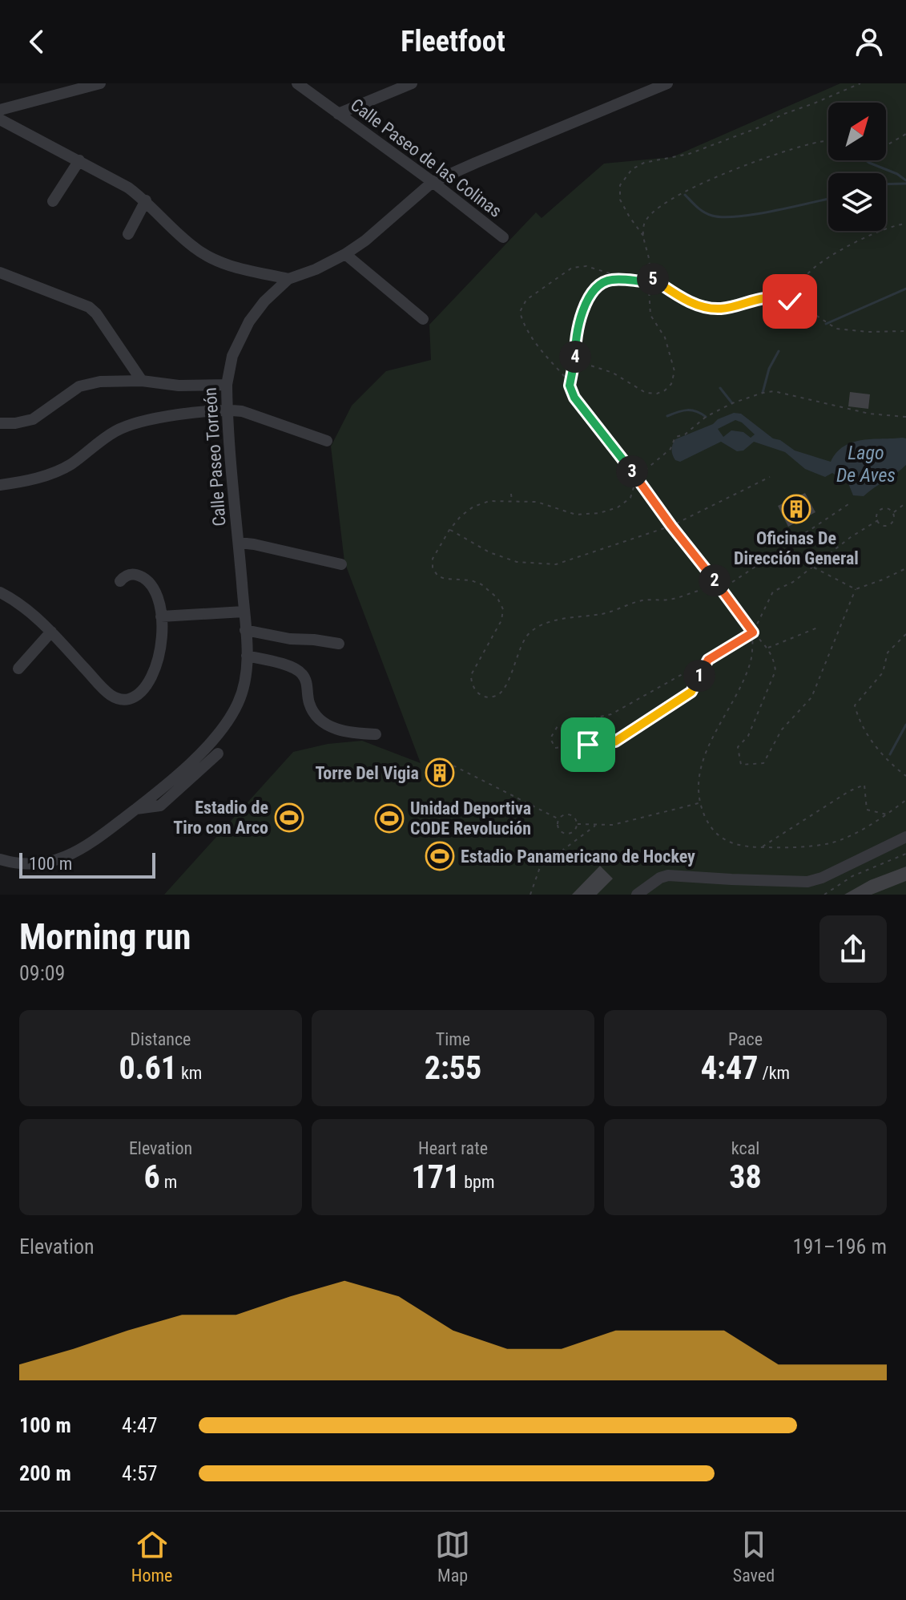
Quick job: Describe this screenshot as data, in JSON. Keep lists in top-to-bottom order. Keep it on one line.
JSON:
{"streets":{"street":["Calle Paseo de las Colinas","Calle Paseo Torreón"]},"crossings":[["Calle Paseo de las Colinas","Calle Paseo Torreón"]],"water":["Lago De Aves"],"places":{"building":["Oficinas De Dirección General","Torre Del Vigia"],"sports":["Estadio de Tiro con Arco","Unidad Deportiva CODE Revolución","Estadio Panamericano de Hockey"]},"scale_bar":"100 m","north":"top right","page":{"header":"Fleetfoot","pins":["5","4","3","2","1"],"scale":"100 m","heading":["Morning run","09:09"],"stats":[["Distance","0.61 km"],["Time","2:55"],["Pace","4:47 /km"],["Elevation","6 m"],["Heart rate","171 bpm"],["kcal","38"]],"chart":["Elevation","191–196 m"],"list":[{"name":"100 m","note":"4:47"},{"name":"200 m","note":"4:57"}],"tabs":["Home","Map","Saved"]}}
